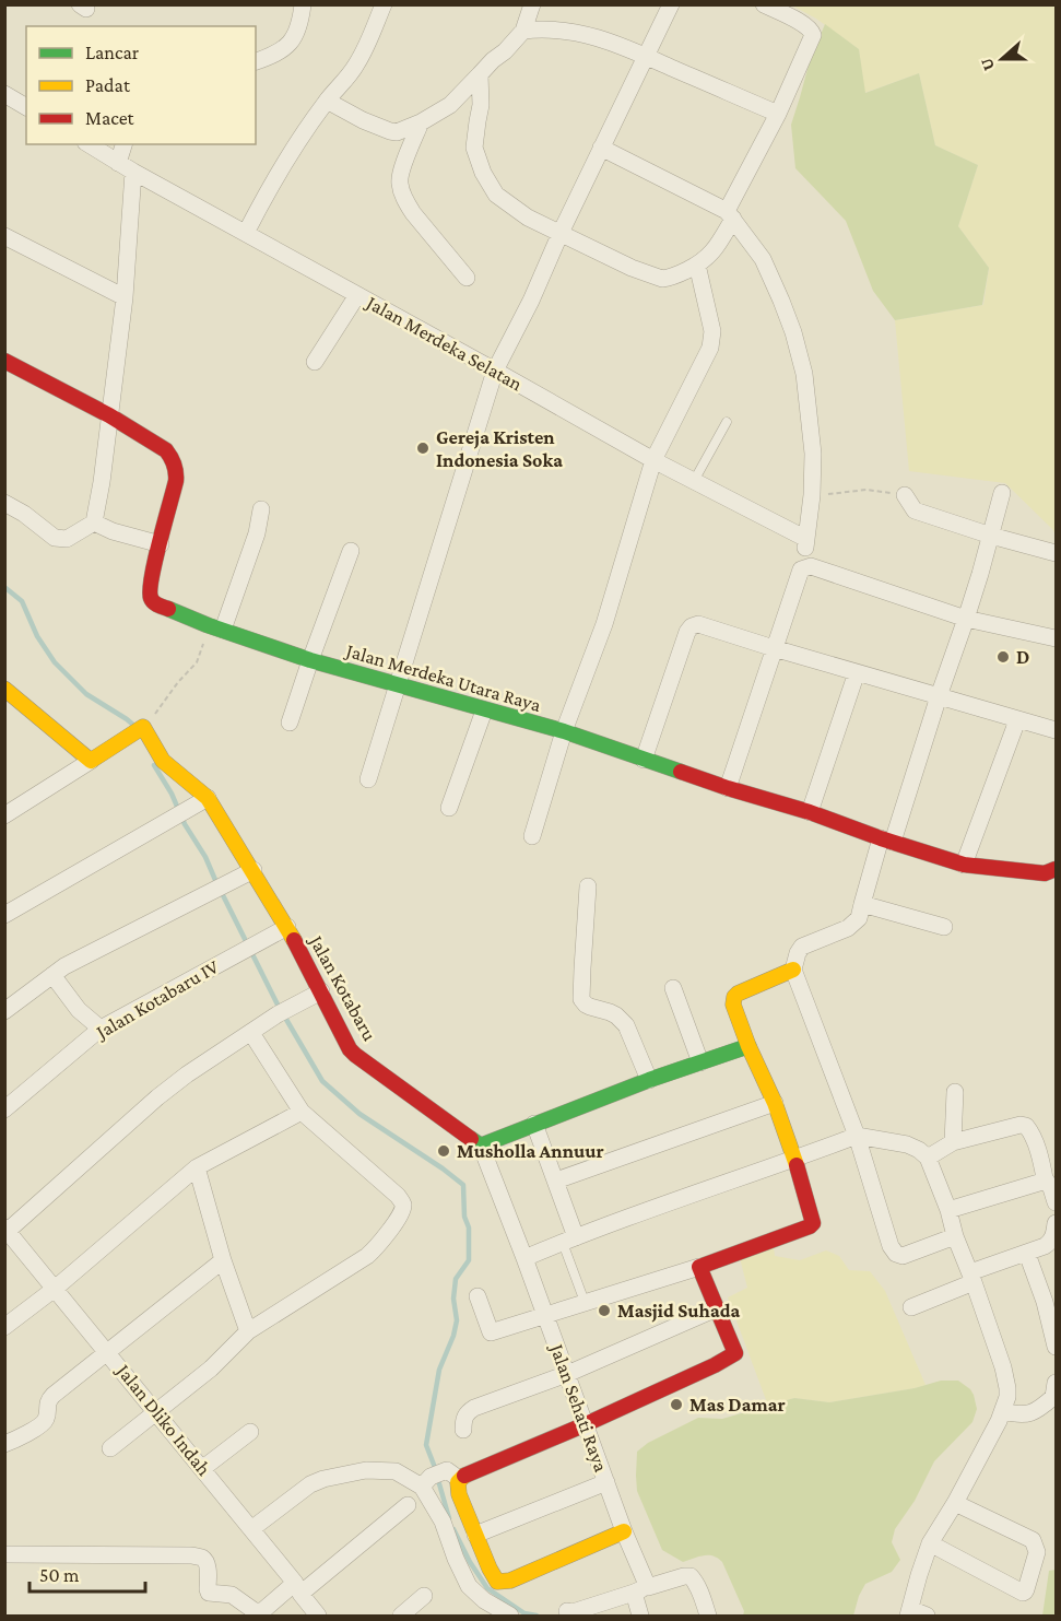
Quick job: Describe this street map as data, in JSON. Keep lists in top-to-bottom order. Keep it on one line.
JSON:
{"streets":{"street":["Jalan Merdeka Selatan","Jalan Merdeka Utara Raya","Jalan Kotabaru","Jalan Kotabaru IV","Jalan Sehati Raya","Jalan Dliko Indah"]},"crossings":[["Jalan Kotabaru","Jalan Kotabaru IV"],["Jalan Kotabaru","Jalan Sehati Raya"]],"places":["Gereja Kristen Indonesia Soka","D","Musholla Annuur","Masjid Suhada","Mas Damar"],"legend":["Lancar","Padat","Macet"],"scale_bar":"50 m","north":"left"}
